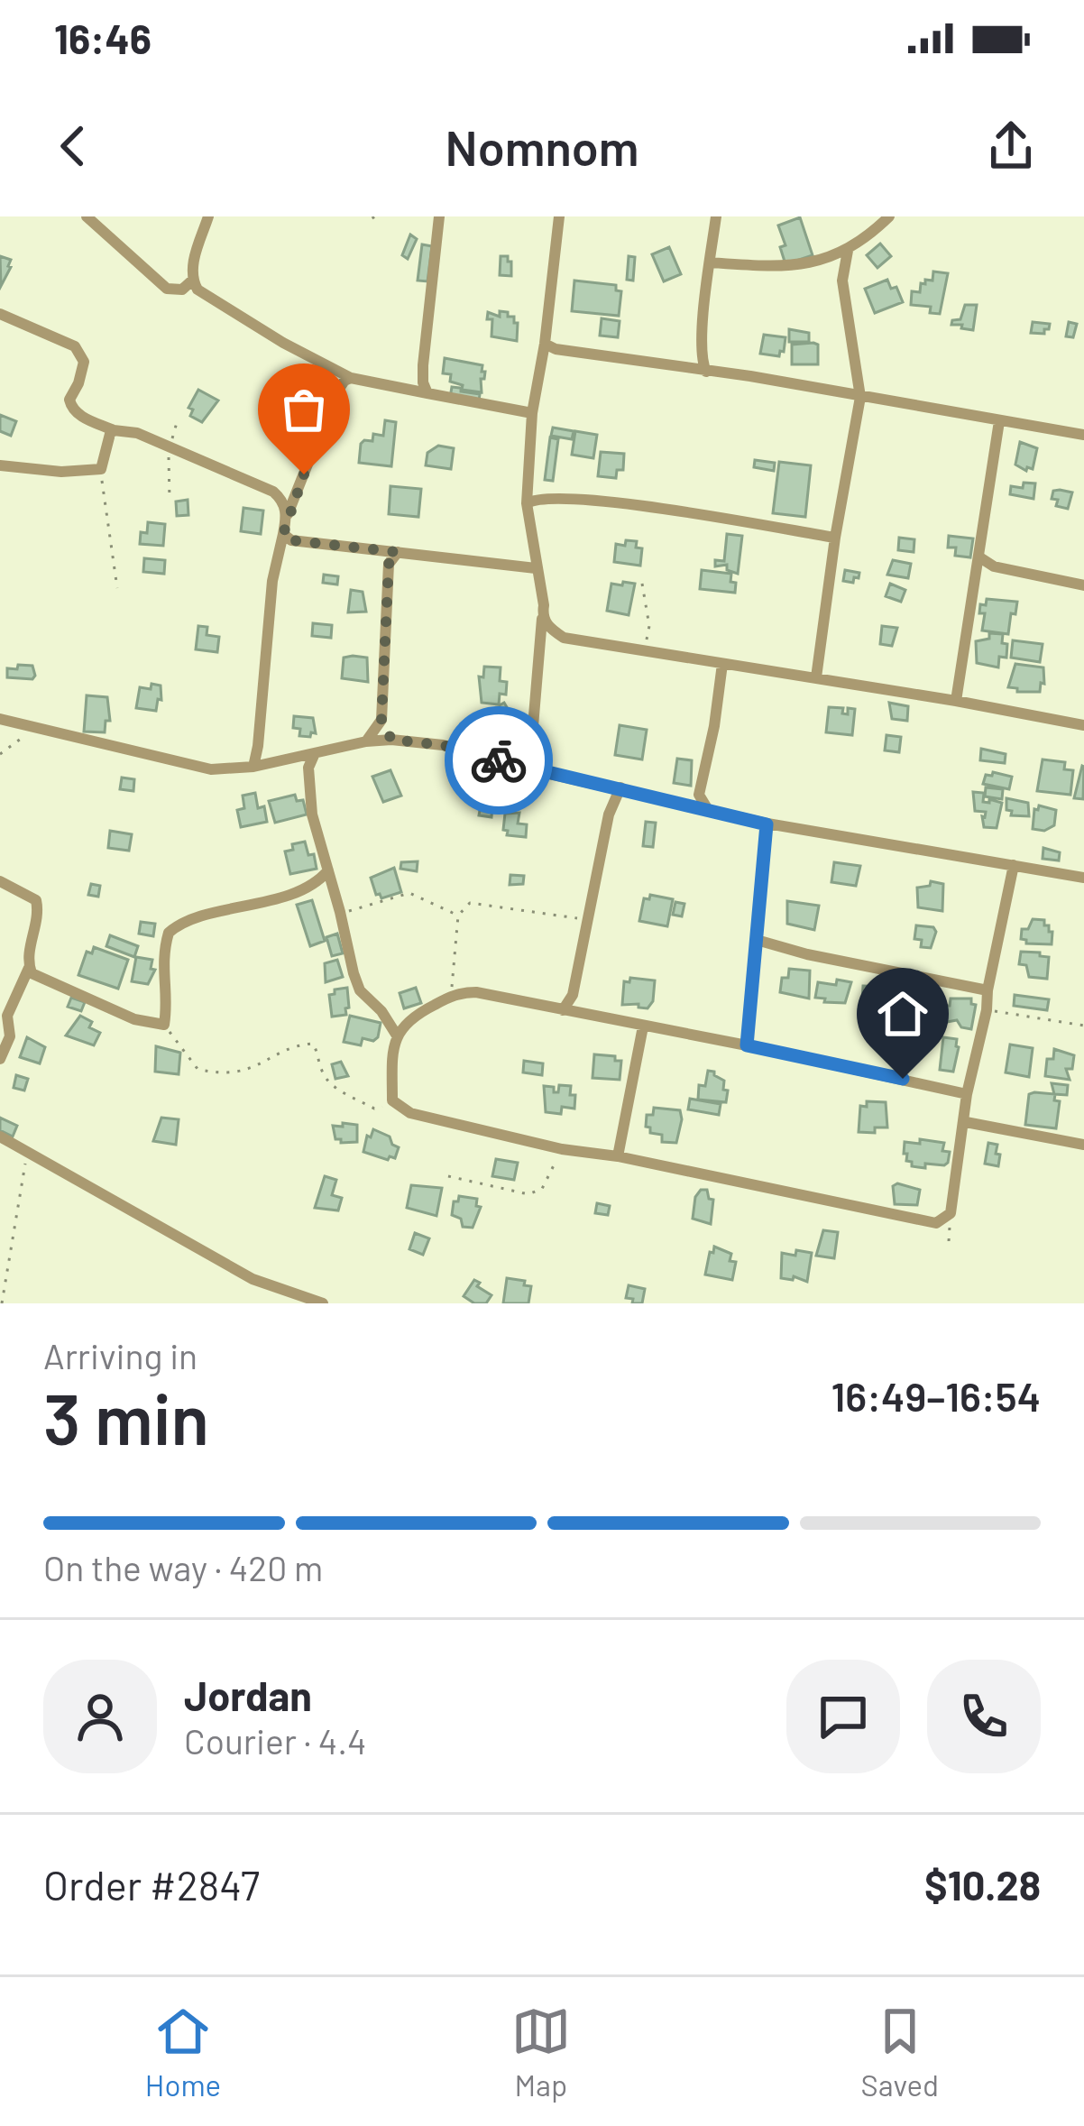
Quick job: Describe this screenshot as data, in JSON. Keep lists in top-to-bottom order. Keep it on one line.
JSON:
{"page":{"status":"16:46","header":"Nomnom","heading":["3 min","Arriving in","16:49–16:54"],"panel":["Jordan","Courier · 4.4","Order #2847","$10.28"],"bar":"On the way · 420 m","tabs":["Home","Map","Saved"]}}
